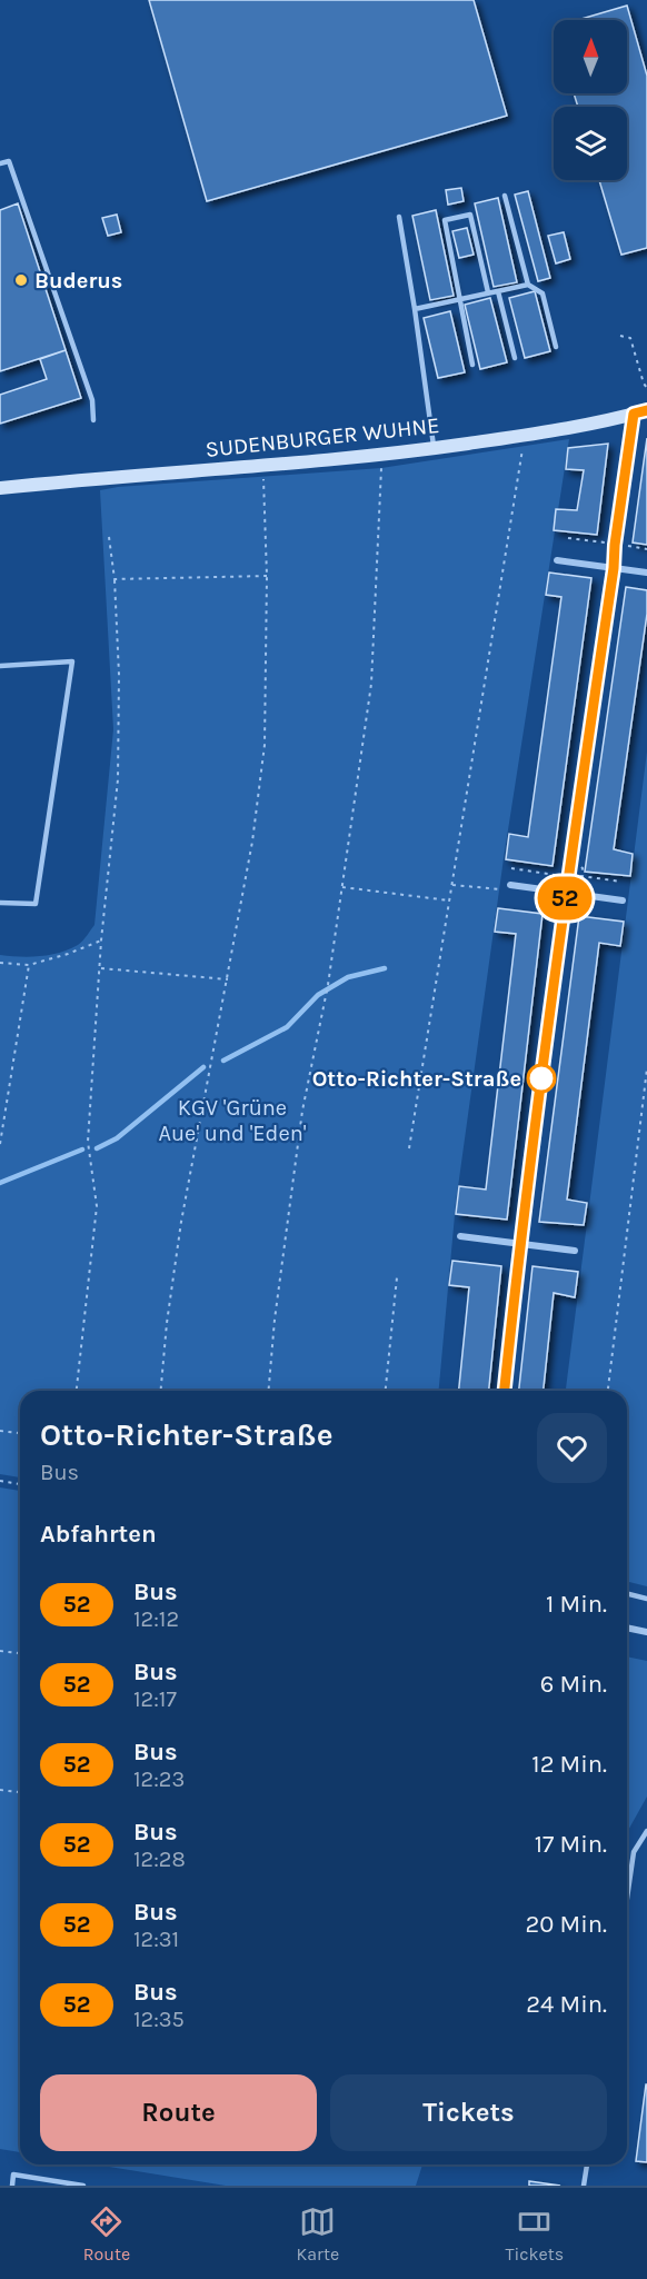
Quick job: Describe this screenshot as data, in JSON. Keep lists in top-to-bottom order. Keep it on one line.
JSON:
{"streets":{"main road":["SUDENBURGER WUHNE"]},"parks":["KGV 'Grüne Aue' und 'Eden'"],"places":["Buderus","Otto-Richter-Straße"],"lines":["bus line 52"],"north":"top","page":{"on_map":"52","heading":[["Otto-Richter-Straße","Bus"],"Abfahrten"],"list":[{"mark":"52","name":"Bus","note":"12:12","value":"1 Min."},{"mark":"52","name":"Bus","note":"12:17","value":"6 Min."},{"mark":"52","name":"Bus","note":"12:23","value":"12 Min."},{"mark":"52","name":"Bus","note":"12:28","value":"17 Min."},{"mark":"52","name":"Bus","note":"12:31","value":"20 Min."},{"mark":"52","name":"Bus","note":"12:35","value":"24 Min."}],"buttons":["Route","Tickets"],"tabs":["Route","Karte","Tickets"]}}
